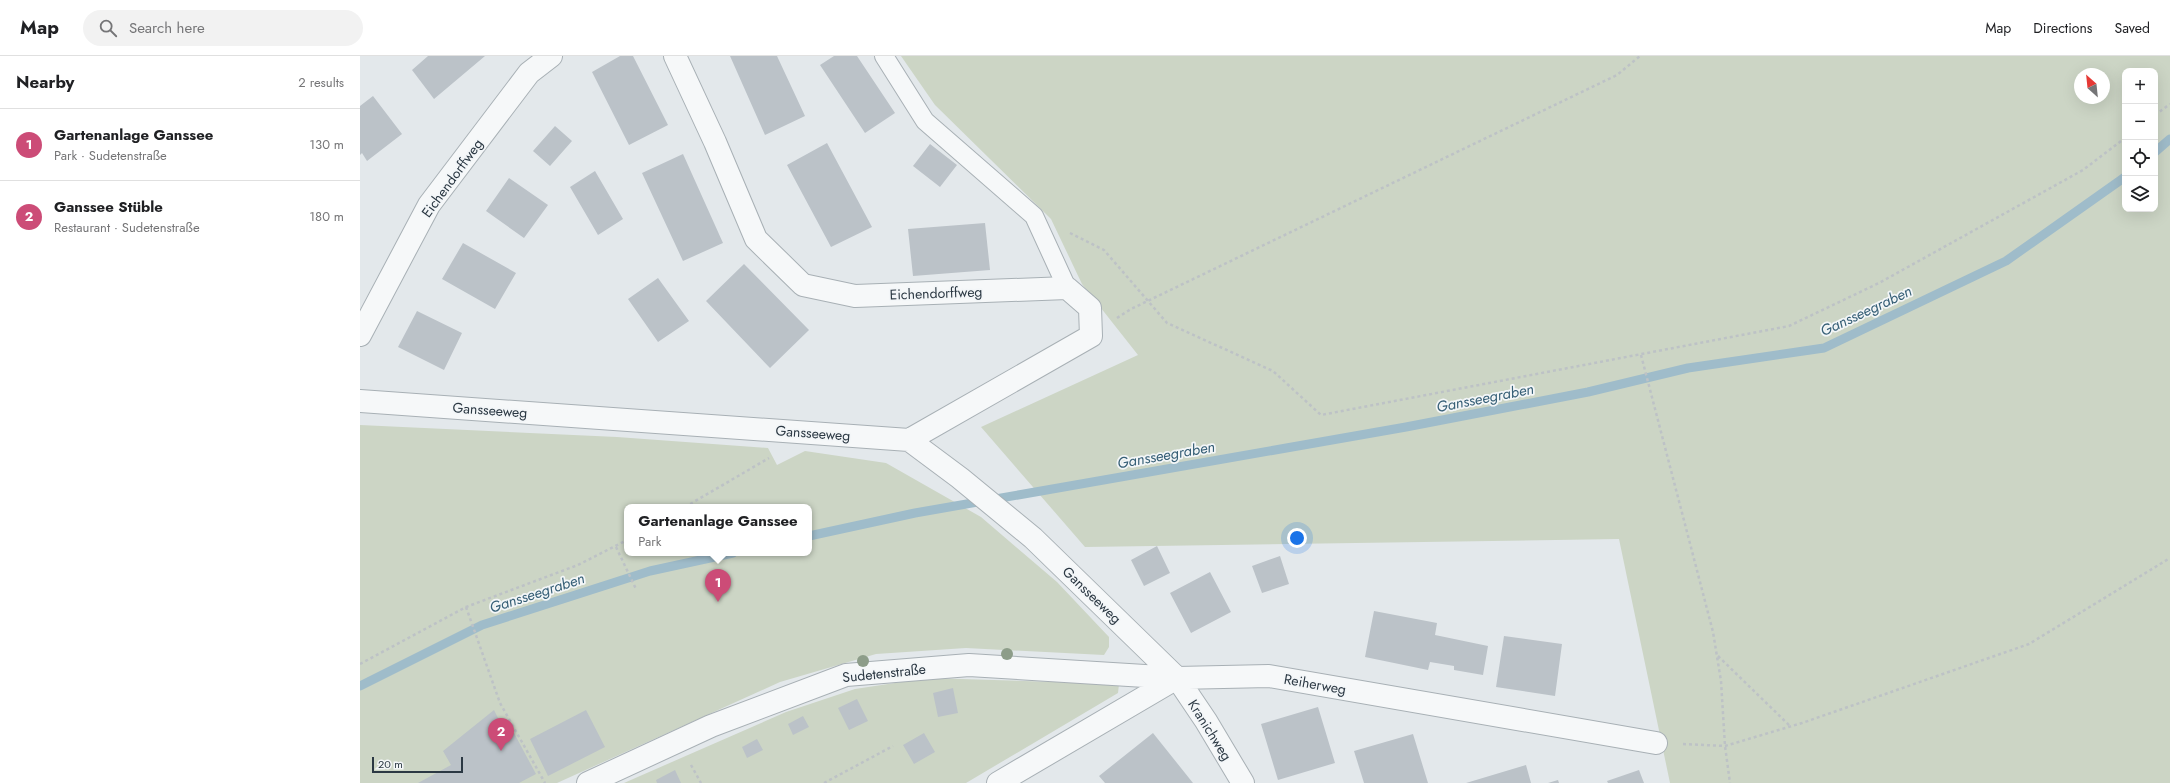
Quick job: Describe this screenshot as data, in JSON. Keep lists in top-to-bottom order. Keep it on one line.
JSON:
{"streets":{"street":["Eichendorffweg","Gansseeweg","Sudetenstraße","Reiherweg","Kranichweg"]},"crossings":[["Gansseeweg","Sudetenstraße"],["Gansseeweg","Reiherweg"],["Gansseeweg","Kranichweg"],["Sudetenstraße","Reiherweg"],["Sudetenstraße","Kranichweg"],["Reiherweg","Kranichweg"]],"water":["Gansseegraben"],"scale_bar":"20 m","north":"top left","page":{"header":"Map","search":"Search here","nav":["Map","Directions","Saved"],"heading":["Nearby","2 results"],"map_buttons":["+","−"],"list":[{"mark":"1","name":"Gartenanlage Ganssee","note":"Park · Sudetenstraße","value":"130 m"},{"mark":"2","name":"Ganssee Stüble","note":"Restaurant · Sudetenstraße","value":"180 m"}],"popup":["Gartenanlage Ganssee","Park"],"pins":["1","2"],"scale":"20 m"}}
